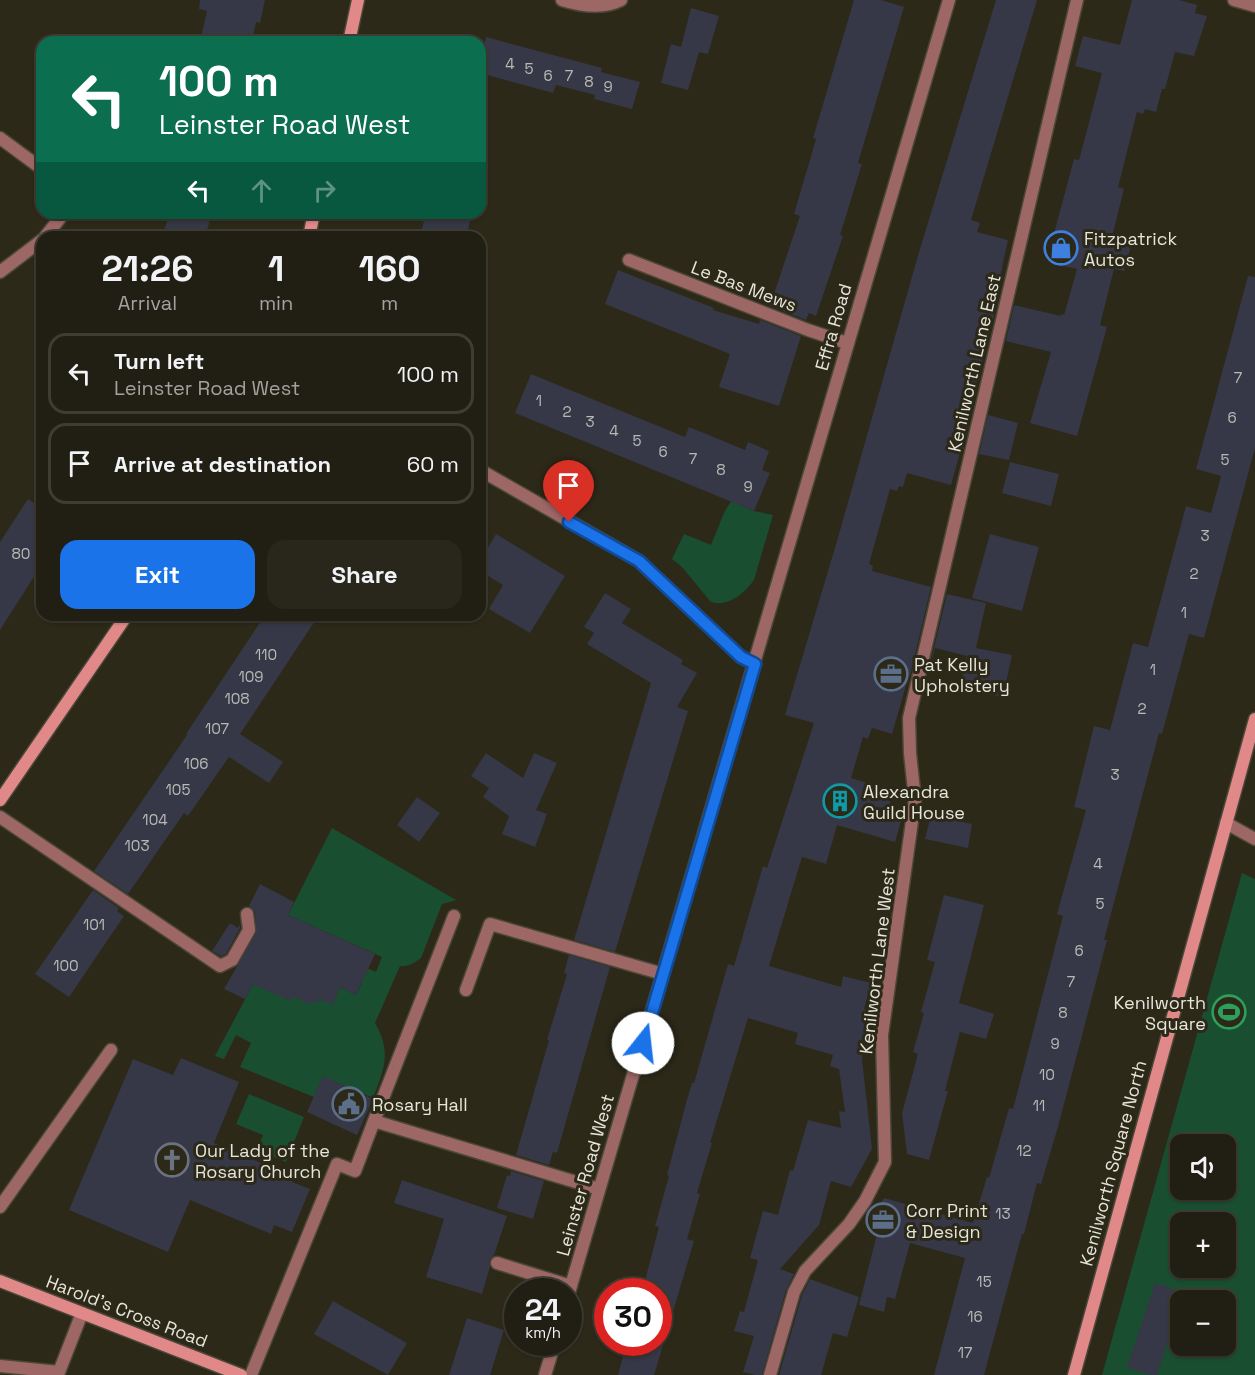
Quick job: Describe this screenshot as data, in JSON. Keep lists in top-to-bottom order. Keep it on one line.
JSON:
{"streets":{"street":["Le Bas Mews","Effra Road","Kenilworth Lane East","Kenilworth Lane West","Kenilworth Square North","Leinster Road West","Harold's Cross Road"]},"crossings":[["Le Bas Mews","Effra Road"],["Effra Road","Leinster Road West"],["Kenilworth Lane East","Kenilworth Lane West"]],"places":{"shop":["Fitzpatrick Autos"],"office":["Pat Kelly Upholstery","Corr Print & Design"],"building":["Alexandra Guild House"],"sports":["Kenilworth Square"],"public building":["Rosary Hall"],"church":["Our Lady of the Rosary Church"]},"house_numbers":["4","5","6","7","8","9","7","1","2","6","3","4","5","6","7","5","8","9","3","80","2","1","110","1","109","108","2","107","106","3","105","104","103","4","5","101","6","100","7","8","9","10","11","12","13","15","16","17"],"page":{"turn":["100 m","Leinster Road West"],"eta":["21:26","Arrival","1","min","160","m"],"list":[{"name":"Turn left","note":"Leinster Road West","value":"100 m"},{"name":"Arrive at destination","value":"60 m"}],"buttons":["Exit","Share"],"map_buttons":["+","−"],"speed":"24 km/h","limit":"30"}}
